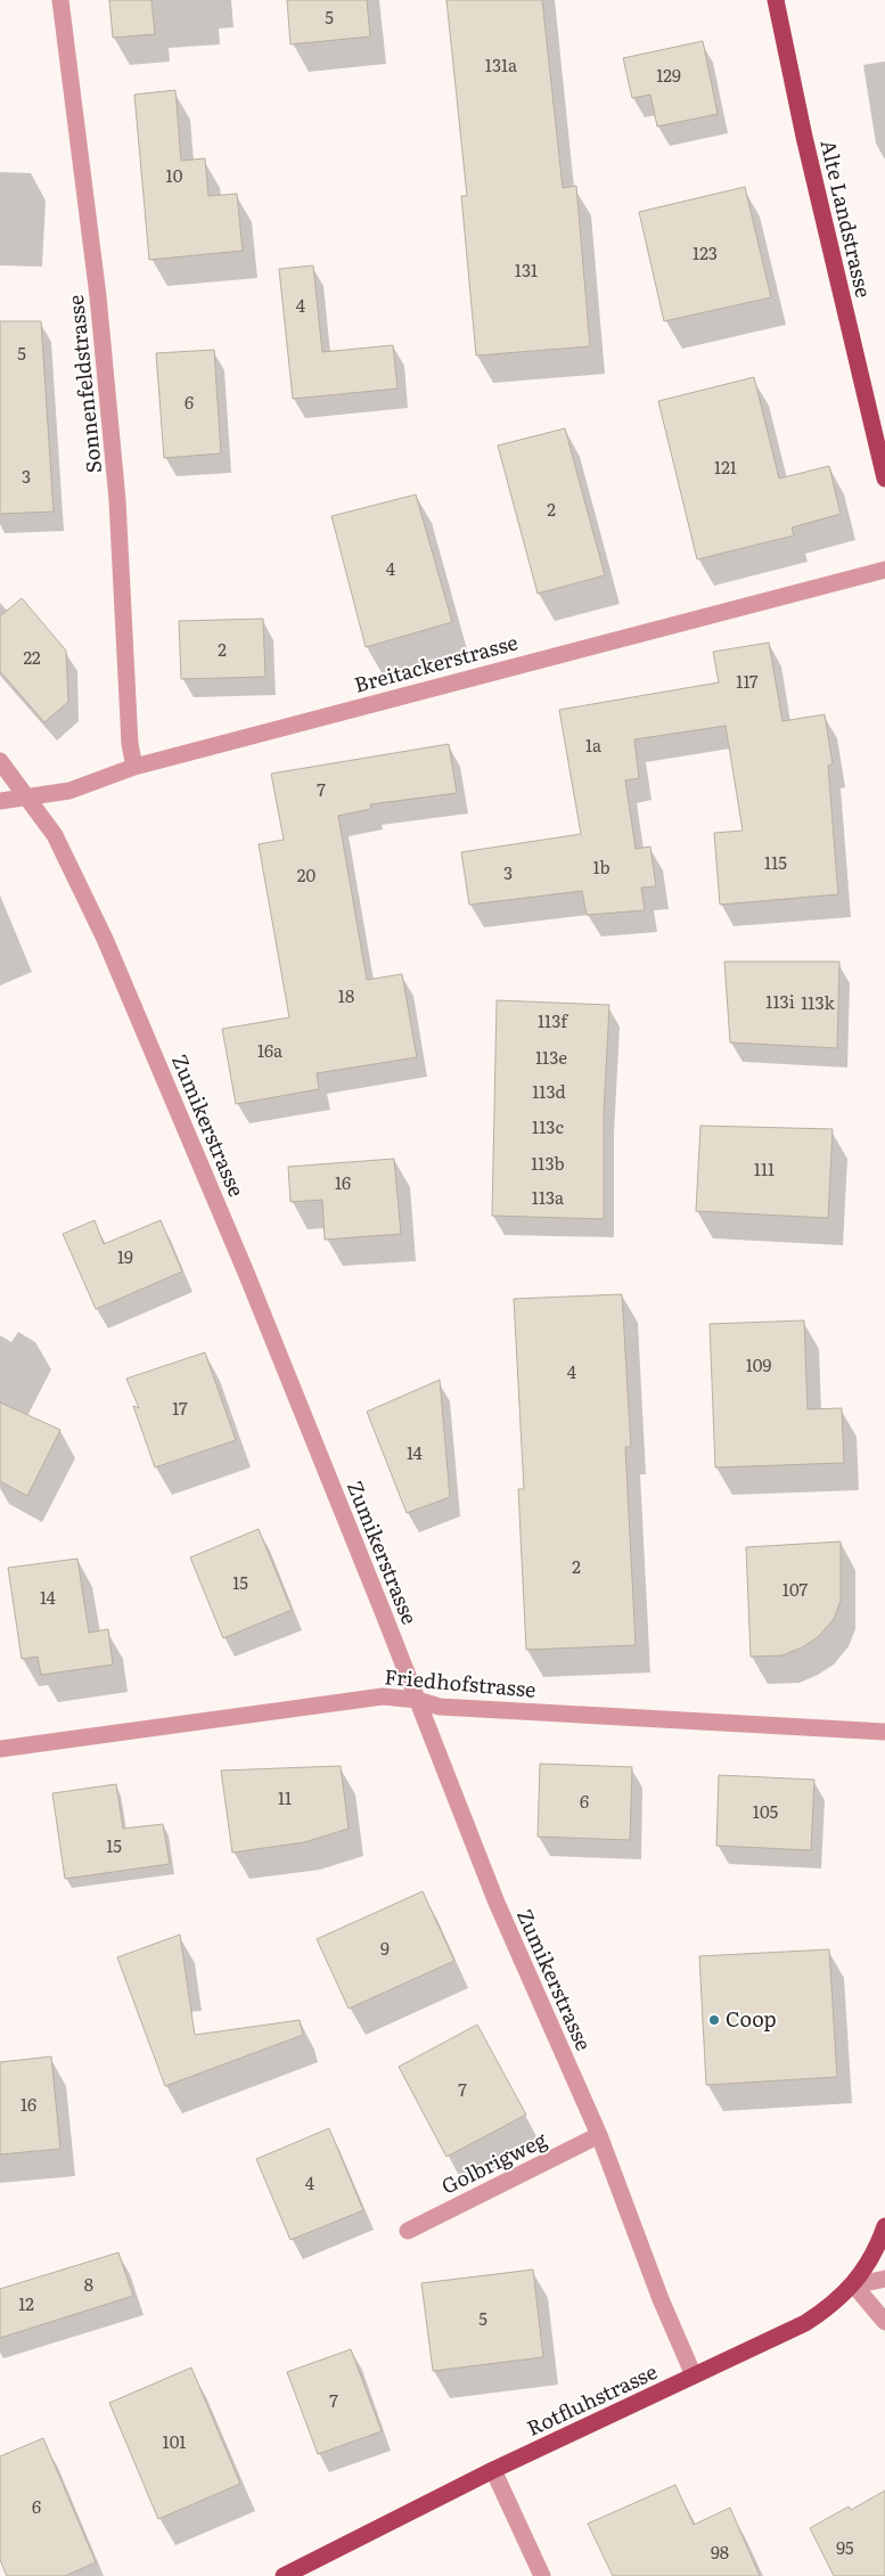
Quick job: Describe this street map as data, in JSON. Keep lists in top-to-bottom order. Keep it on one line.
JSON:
{"streets":{"main road":["Alte Landstrasse","Rotfluhstrasse"],"street":["Sonnenfeldstrasse","Breitackerstrasse","Zumikerstrasse","Friedhofstrasse","Golbrigweg"]},"crossings":[["Sonnenfeldstrasse","Breitackerstrasse"],["Breitackerstrasse","Zumikerstrasse"],["Zumikerstrasse","Friedhofstrasse"],["Zumikerstrasse","Golbrigweg"],["Zumikerstrasse","Rotfluhstrasse"]],"places":["Coop"],"house_numbers":["5","131a","129","10","123","131","4","5","6","121","3","2","4","2","22","117","1a","7","115","1b","3","20","18","113i","113k","113f","16a","113e","113d","113c","113b","111","16","113a","19","109","4","17","14","2","15","107","14","11","6","105","15","9","7","16","4","8","12","5","7","101","6","95","98"]}
